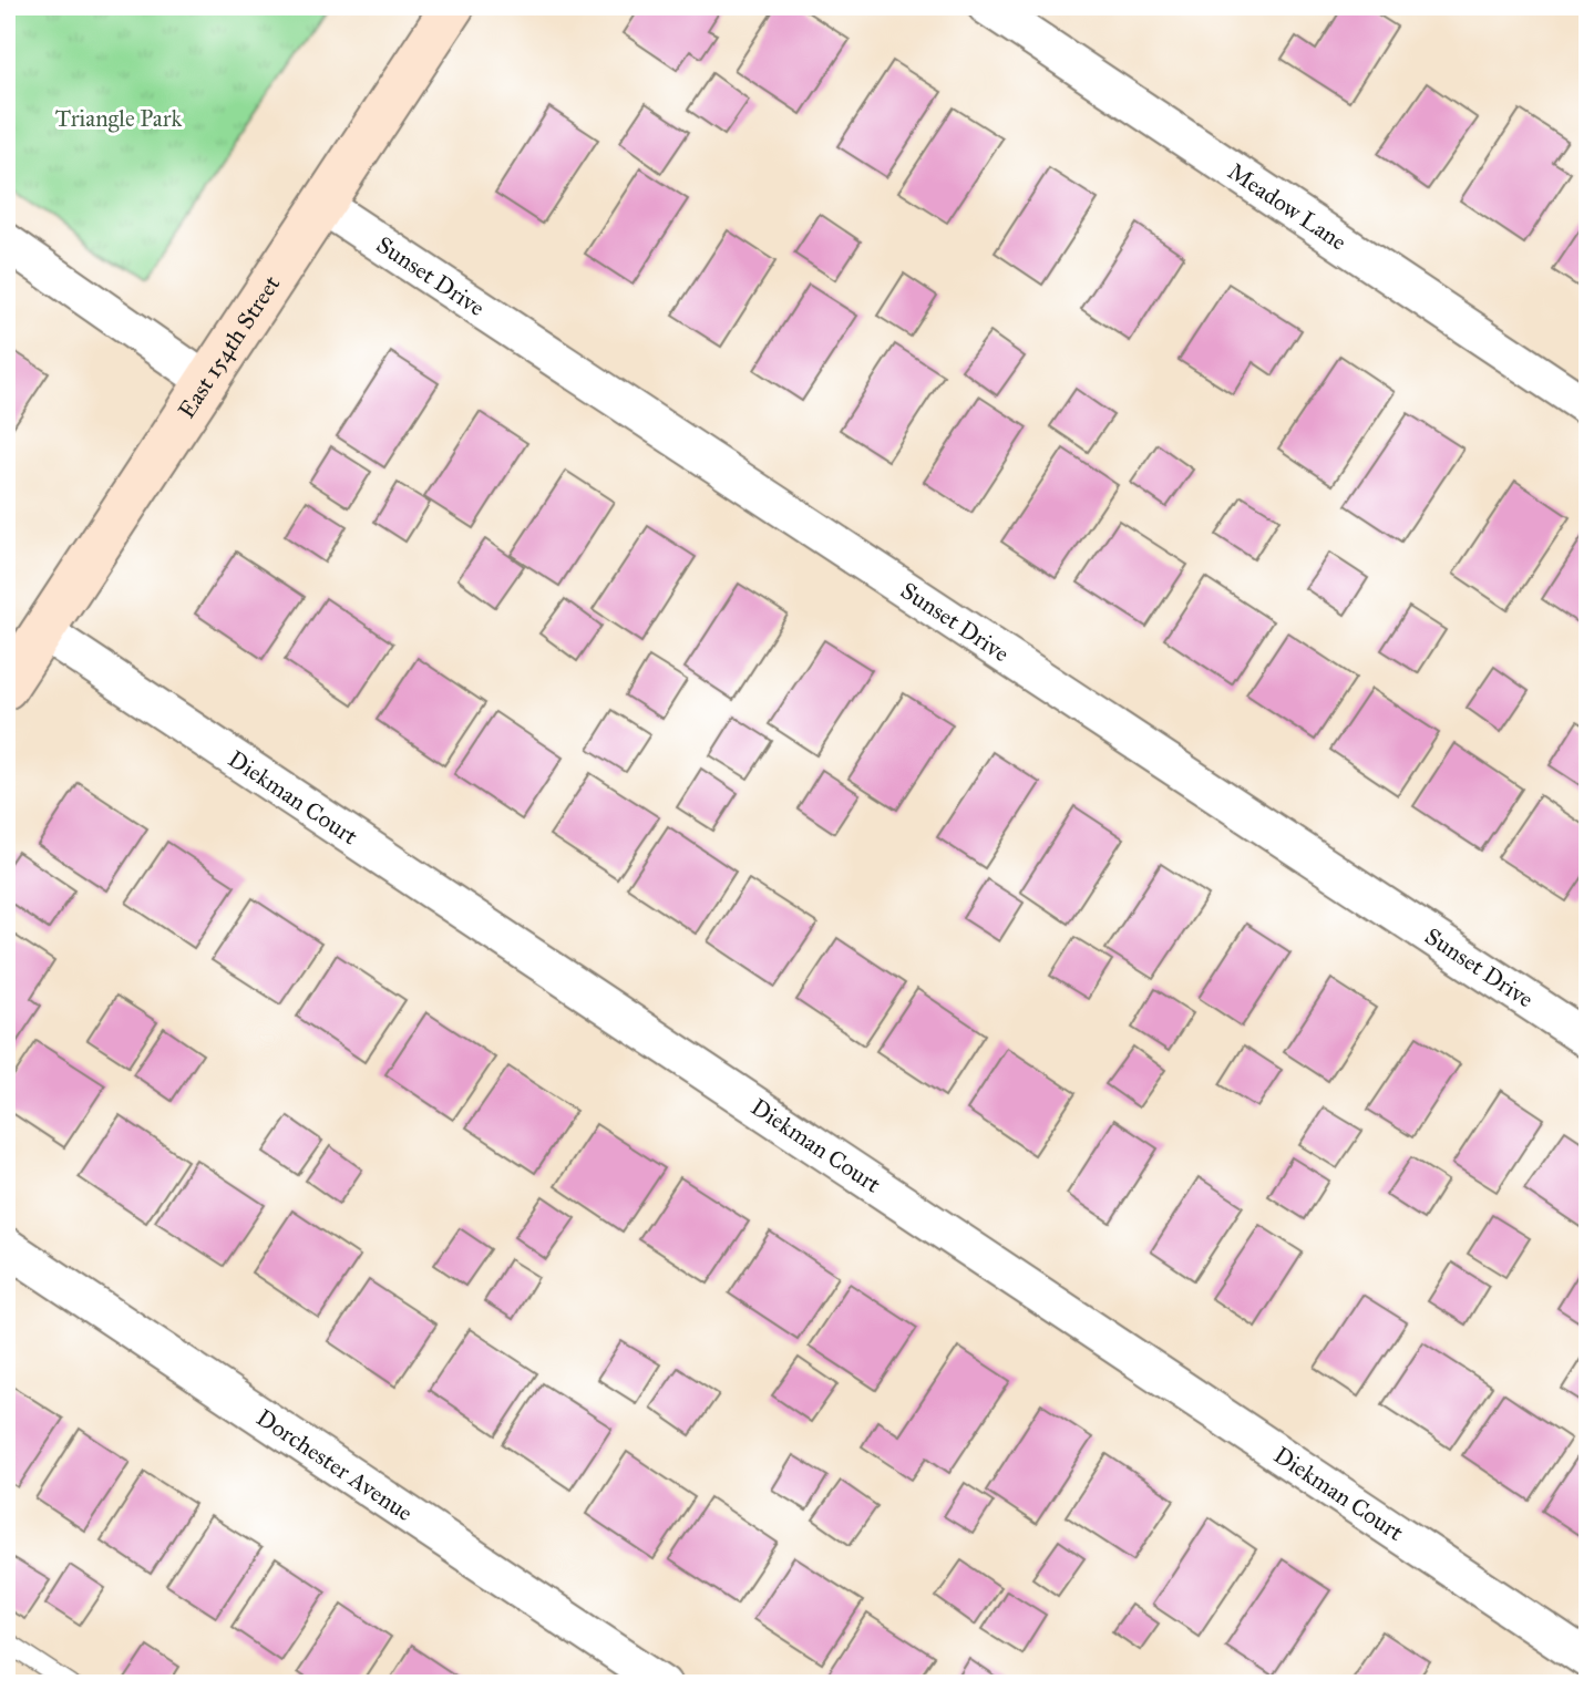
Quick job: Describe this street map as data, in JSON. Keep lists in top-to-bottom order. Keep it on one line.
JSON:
{"streets":{"street":["Meadow Lane","Sunset Drive","East 154th Street","Diekman Court","Dorchester Avenue"]},"crossings":[["Sunset Drive","East 154th Street"],["East 154th Street","Diekman Court"]],"parks":["Triangle Park"]}
